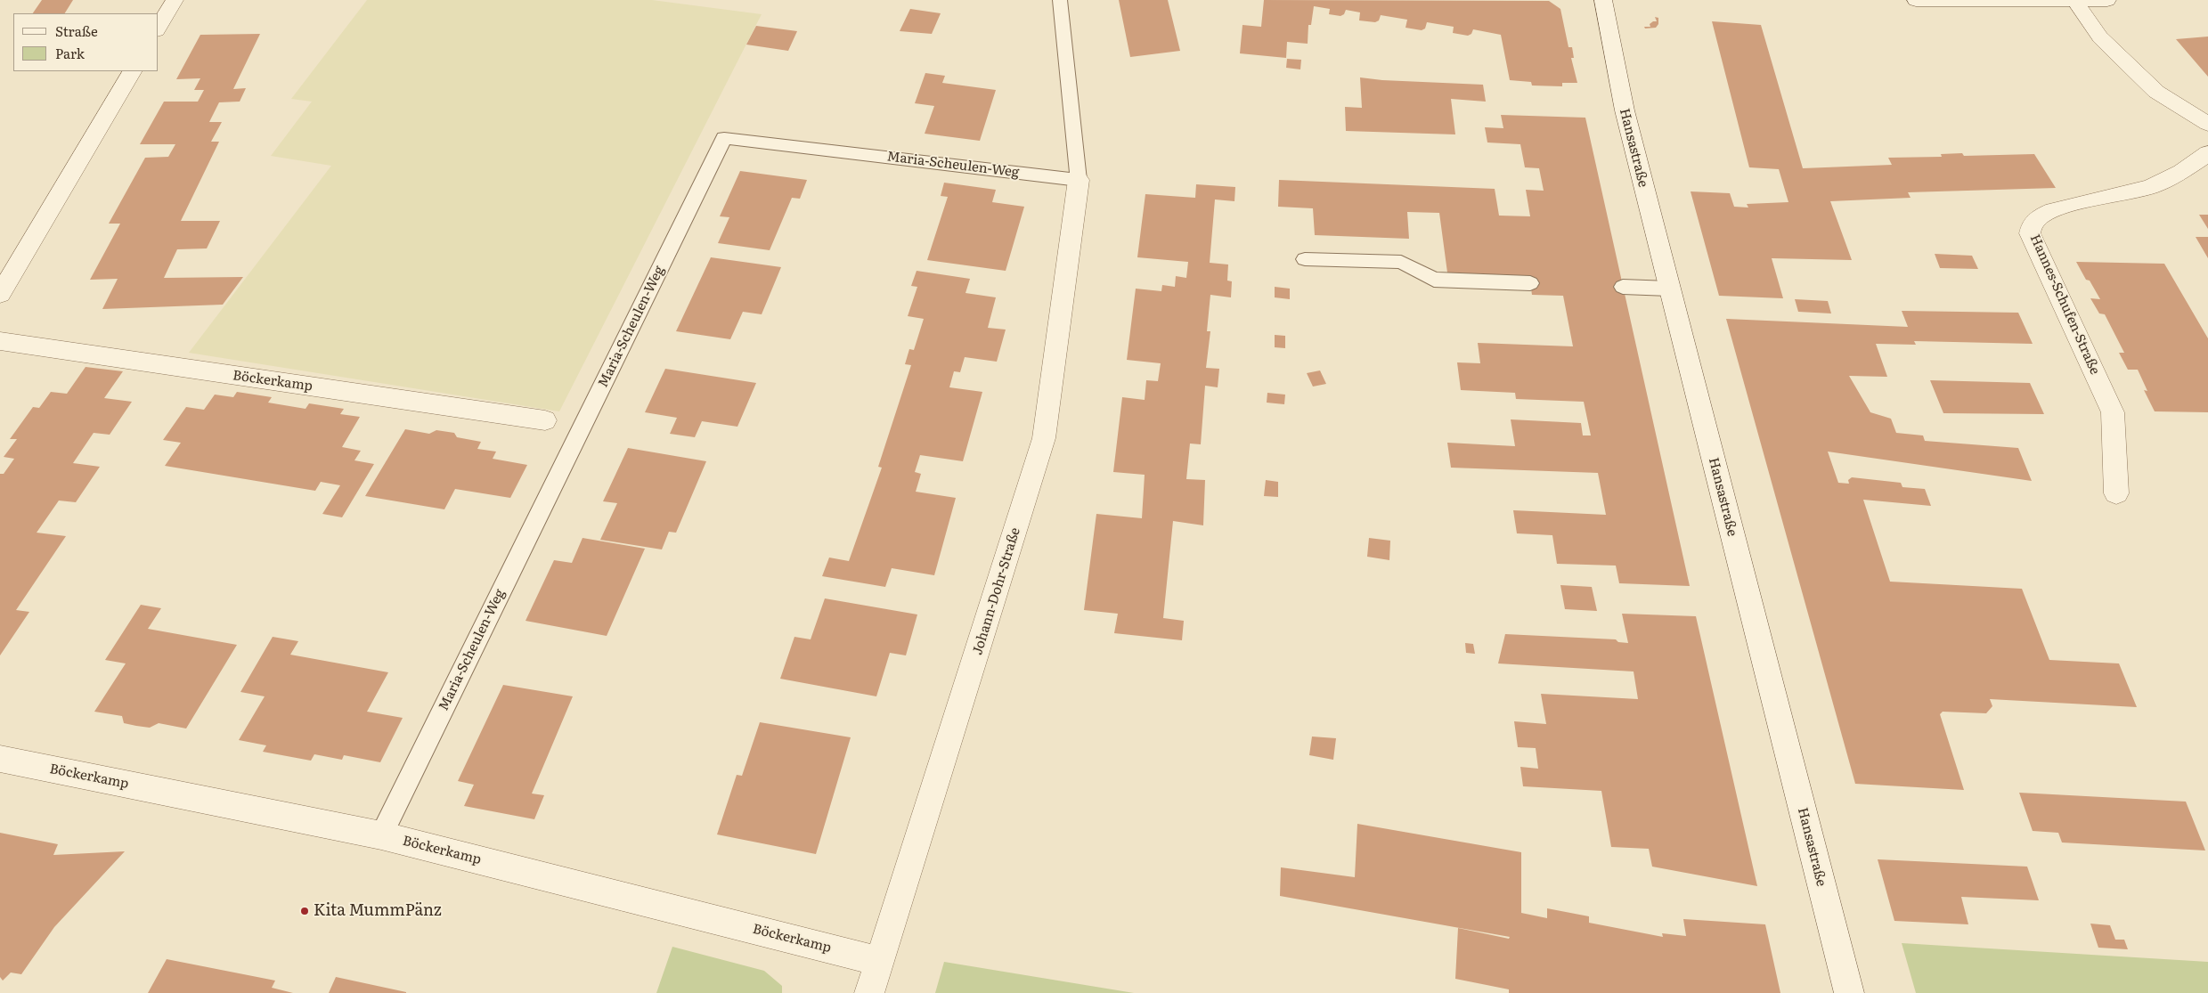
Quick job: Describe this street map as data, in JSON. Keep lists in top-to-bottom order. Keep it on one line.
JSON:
{"streets":{"street":["Hansastraße","Hannes-Schufen-Straße","Böckerkamp","Johann-Dohr-Straße"],"lane":["Maria-Scheulen-Weg"]},"crossings":[["Maria-Scheulen-Weg","Böckerkamp"],["Maria-Scheulen-Weg","Johann-Dohr-Straße"],["Böckerkamp","Johann-Dohr-Straße"]],"places":["Kita MummPänz"],"legend":["Straße","Park"]}
